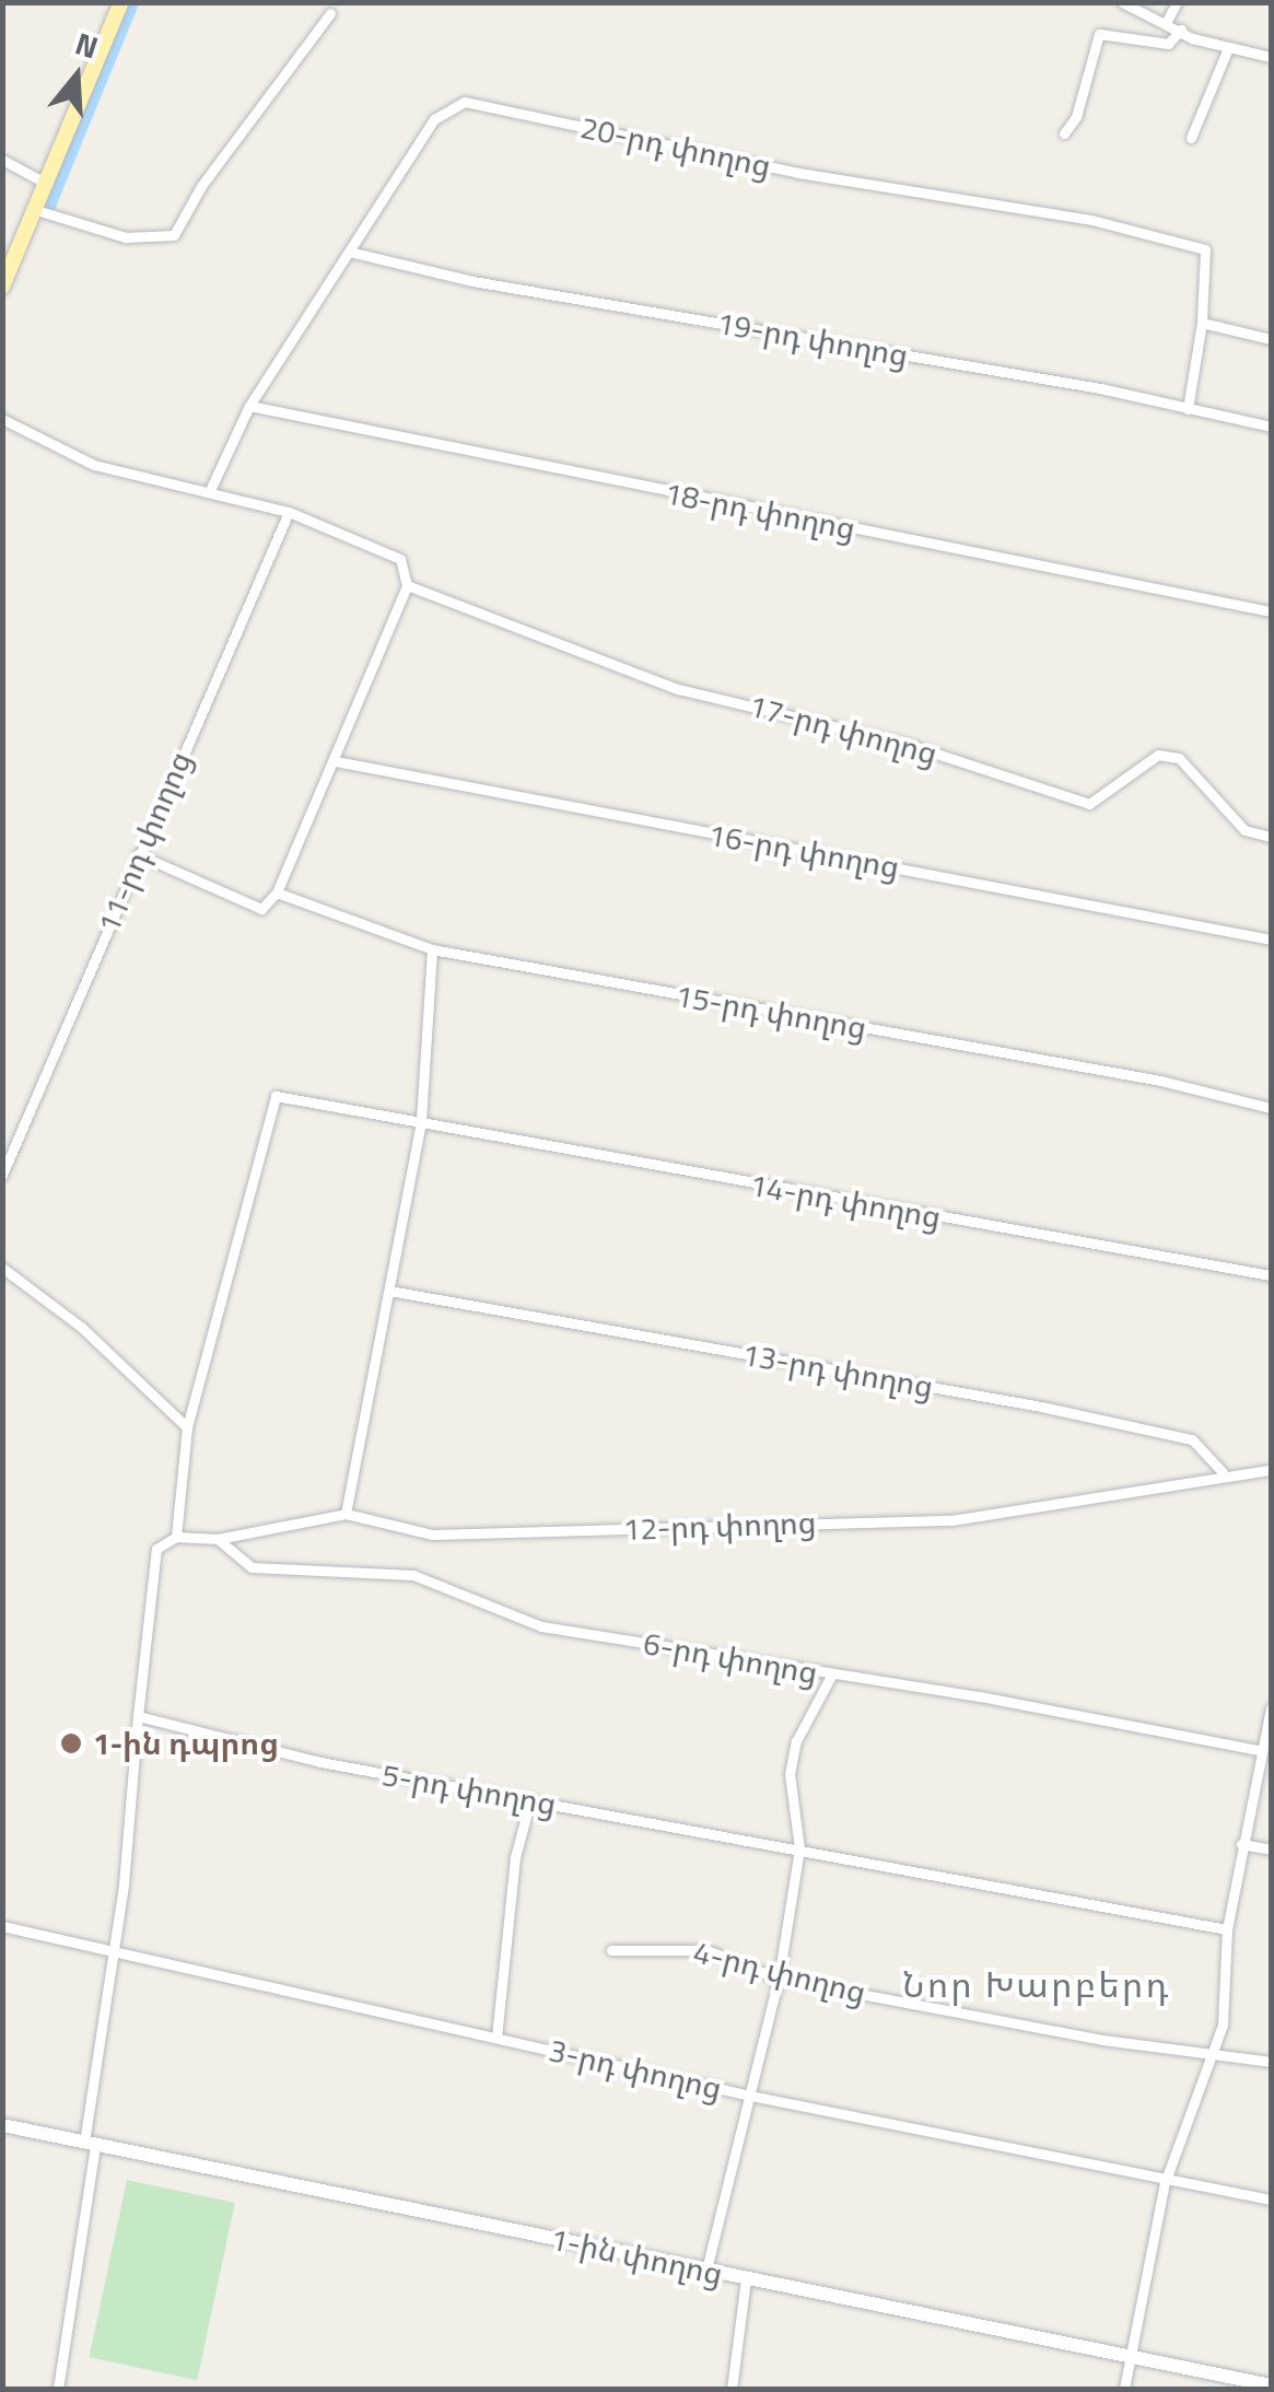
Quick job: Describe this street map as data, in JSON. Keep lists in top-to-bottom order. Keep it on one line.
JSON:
{"streets":{"main road":["1-ին փողոց"],"street":["20-րդ փողոց","19-րդ փողոց","18-րդ փողոց","17-րդ փողոց","11-րդ փողոց","16-րդ փողոց","15-րդ փողոց","14-րդ փողոց","13-րդ փողոց","12-րդ փողոց","6-րդ փողոց","5-րդ փողոց","4-րդ փողոց","3-րդ փողոց"]},"crossings":[["20-րդ փողոց","19-րդ փողոց"],["20-րդ փողոց","18-րդ փողոց"],["13-րդ փողոց","12-րդ փողոց"],["12-րդ փողոց","6-րդ փողոց"]],"districts":["Նոր Խարբերդ"],"places":["1-ին դպրոց"],"north":"top"}
